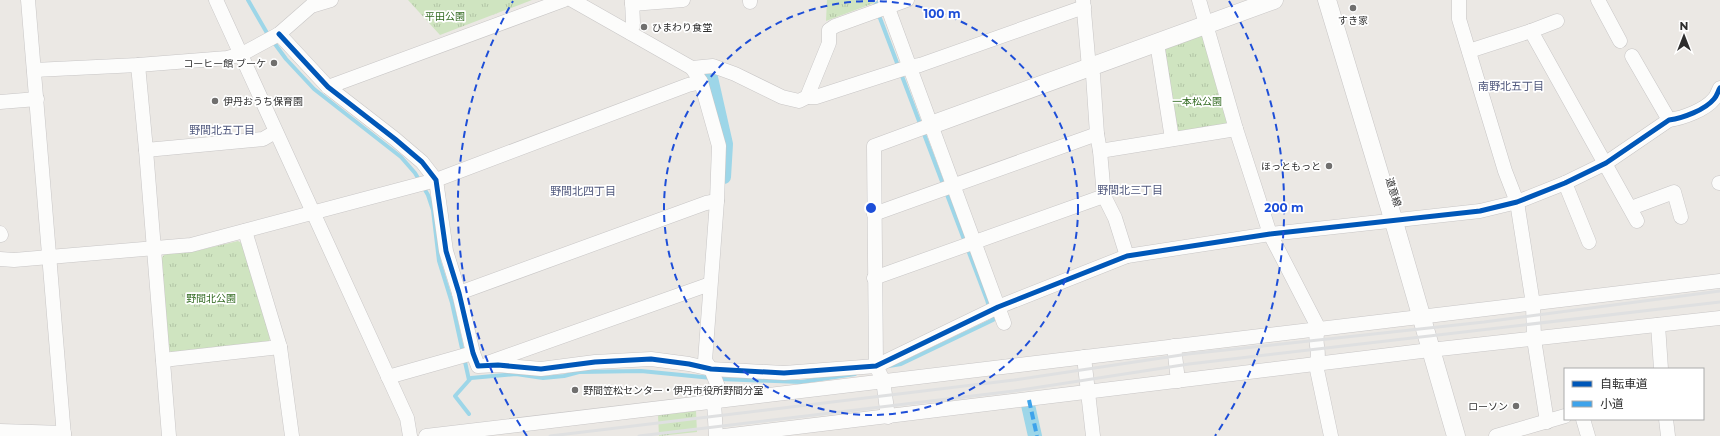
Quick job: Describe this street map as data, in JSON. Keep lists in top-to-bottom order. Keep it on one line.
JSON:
{"streets":{"street":["道意線"]},"districts":["南野北五丁目","野間北五丁目","野間北三丁目","野間北四丁目"],"parks":["平田公園","一本松公園","野間北公園"],"places":["すき家","ひまわり食堂","コーヒー館 ブーケ","伊丹おうち保育園","ほっともっと","野間笠松センター・伊丹市役所野間分室","ローソン"],"legend":["自転車道","小道"],"north":"top","rings":["100 m","200 m"]}
